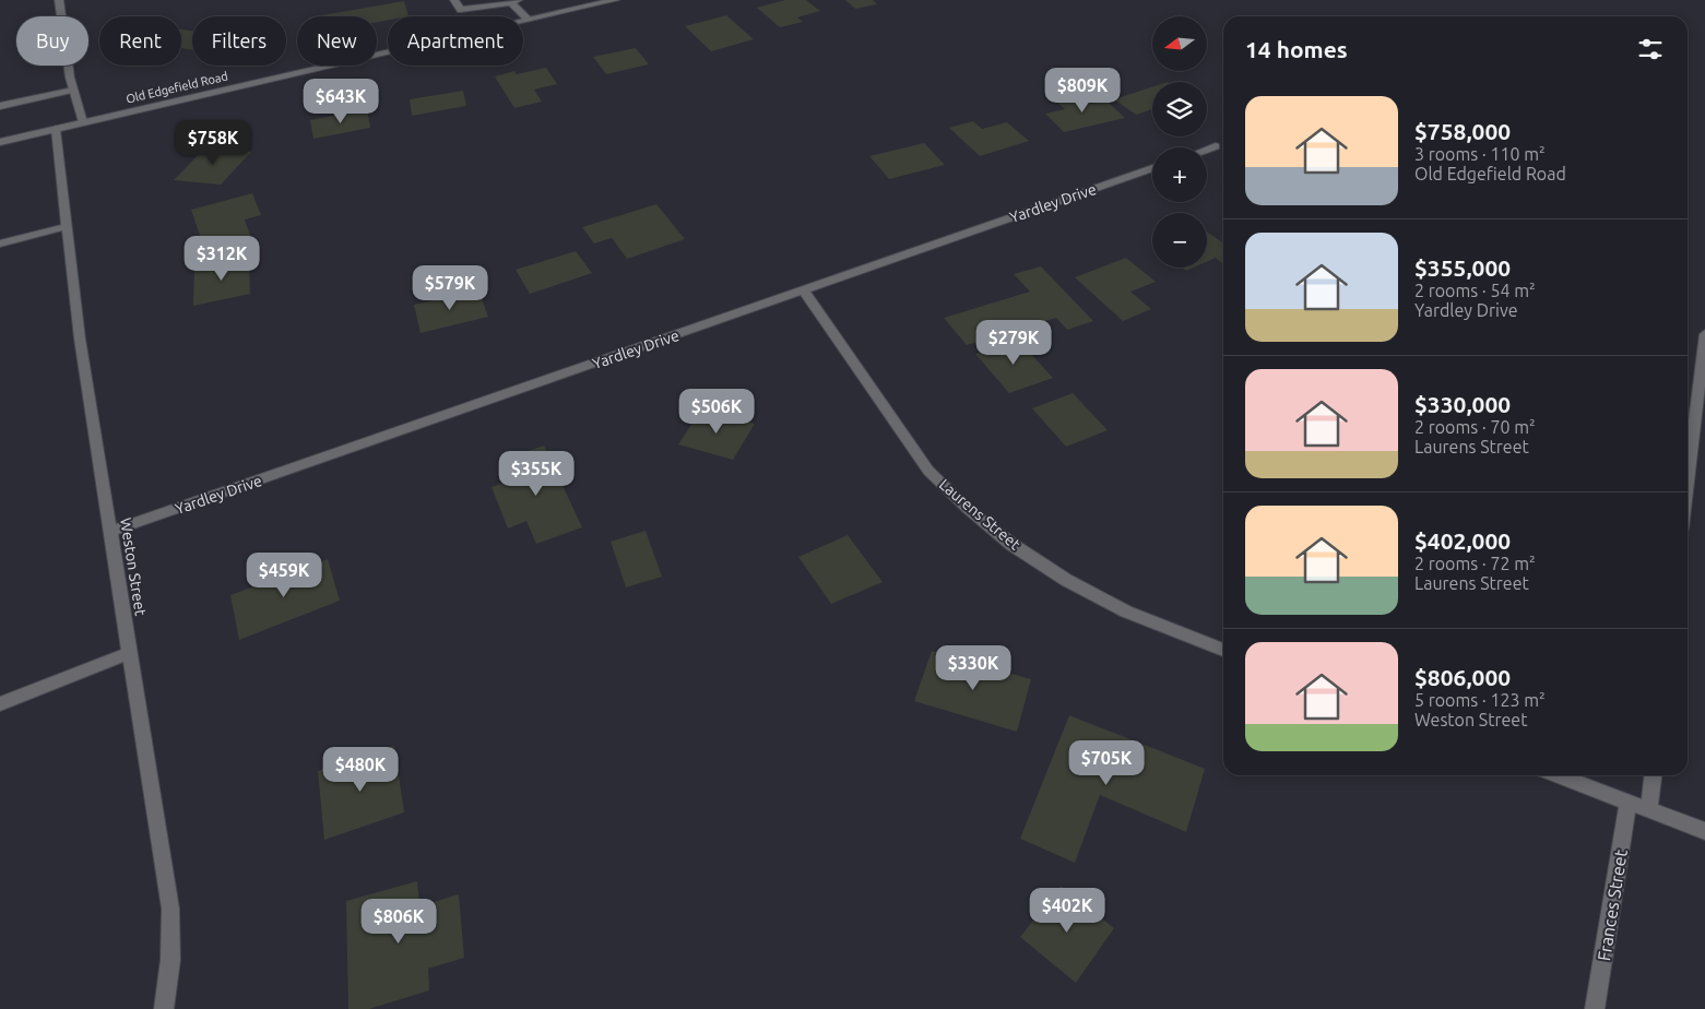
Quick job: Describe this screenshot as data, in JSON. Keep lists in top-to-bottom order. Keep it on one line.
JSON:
{"streets":{"street":["Old Edgefield Road","Yardley Drive","Laurens Street","Weston Street","Frances Street"]},"crossings":[["Old Edgefield Road","Weston Street"],["Yardley Drive","Laurens Street"],["Yardley Drive","Weston Street"]],"north":"left","page":{"map_buttons":["+","−"],"chip":["Buy","Rent","Filters","New","Apartment"],"heading":"14 homes","price":["$809K","$643K","$758K","$312K","$579K","$279K","$506K","$355K","$459K","$330K","$705K","$480K","$402K","$806K"],"list":[{"name":"$758,000","note":"3 rooms · 110 m² · Old Edgefield Road"},{"name":"$355,000","note":"2 rooms · 54 m² · Yardley Drive"},{"name":"$330,000","note":"2 rooms · 70 m² · Laurens Street"},{"name":"$402,000","note":"2 rooms · 72 m² · Laurens Street"},{"name":"$806,000","note":"5 rooms · 123 m² · Weston Street"}]}}
